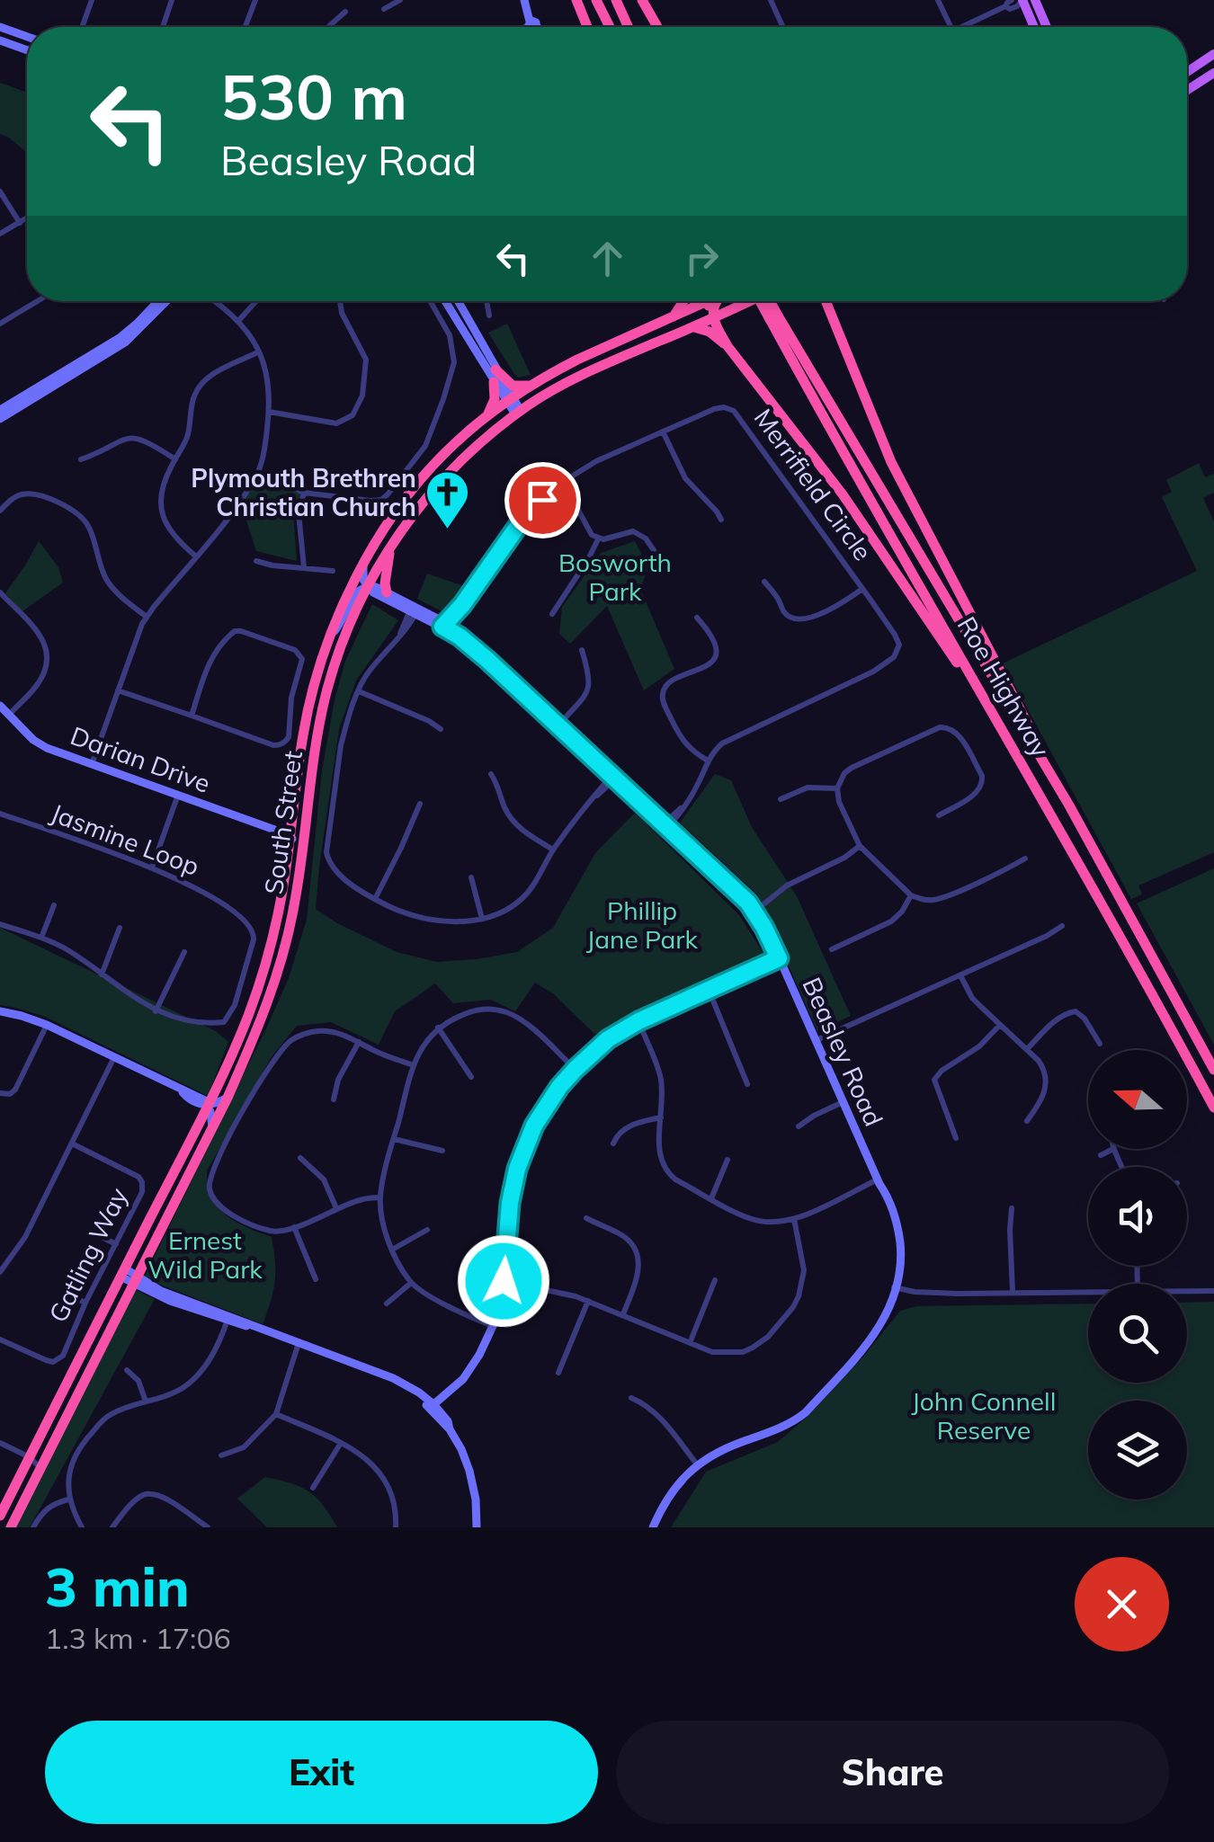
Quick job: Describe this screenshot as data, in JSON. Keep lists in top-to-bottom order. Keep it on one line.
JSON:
{"streets":{"highway":["Roe Highway","South Street"],"main road":["Darian Drive","Beasley Road"],"street":["Merrifield Circle","Jasmine Loop","Gatling Way"]},"crossings":[["Merrifield Circle","Beasley Road"],["Darian Drive","South Street"],["South Street","Beasley Road"]],"parks":["Bosworth Park","Phillip Jane Park","Ernest Wild Park","John Connell Reserve"],"places":{"church":["Plymouth Brethren Christian Church"]},"north":"left","page":{"turn":["530 m","Beasley Road"],"heading":["3 min","1.3 km · 17:06"],"buttons":["Exit","Share"]}}
